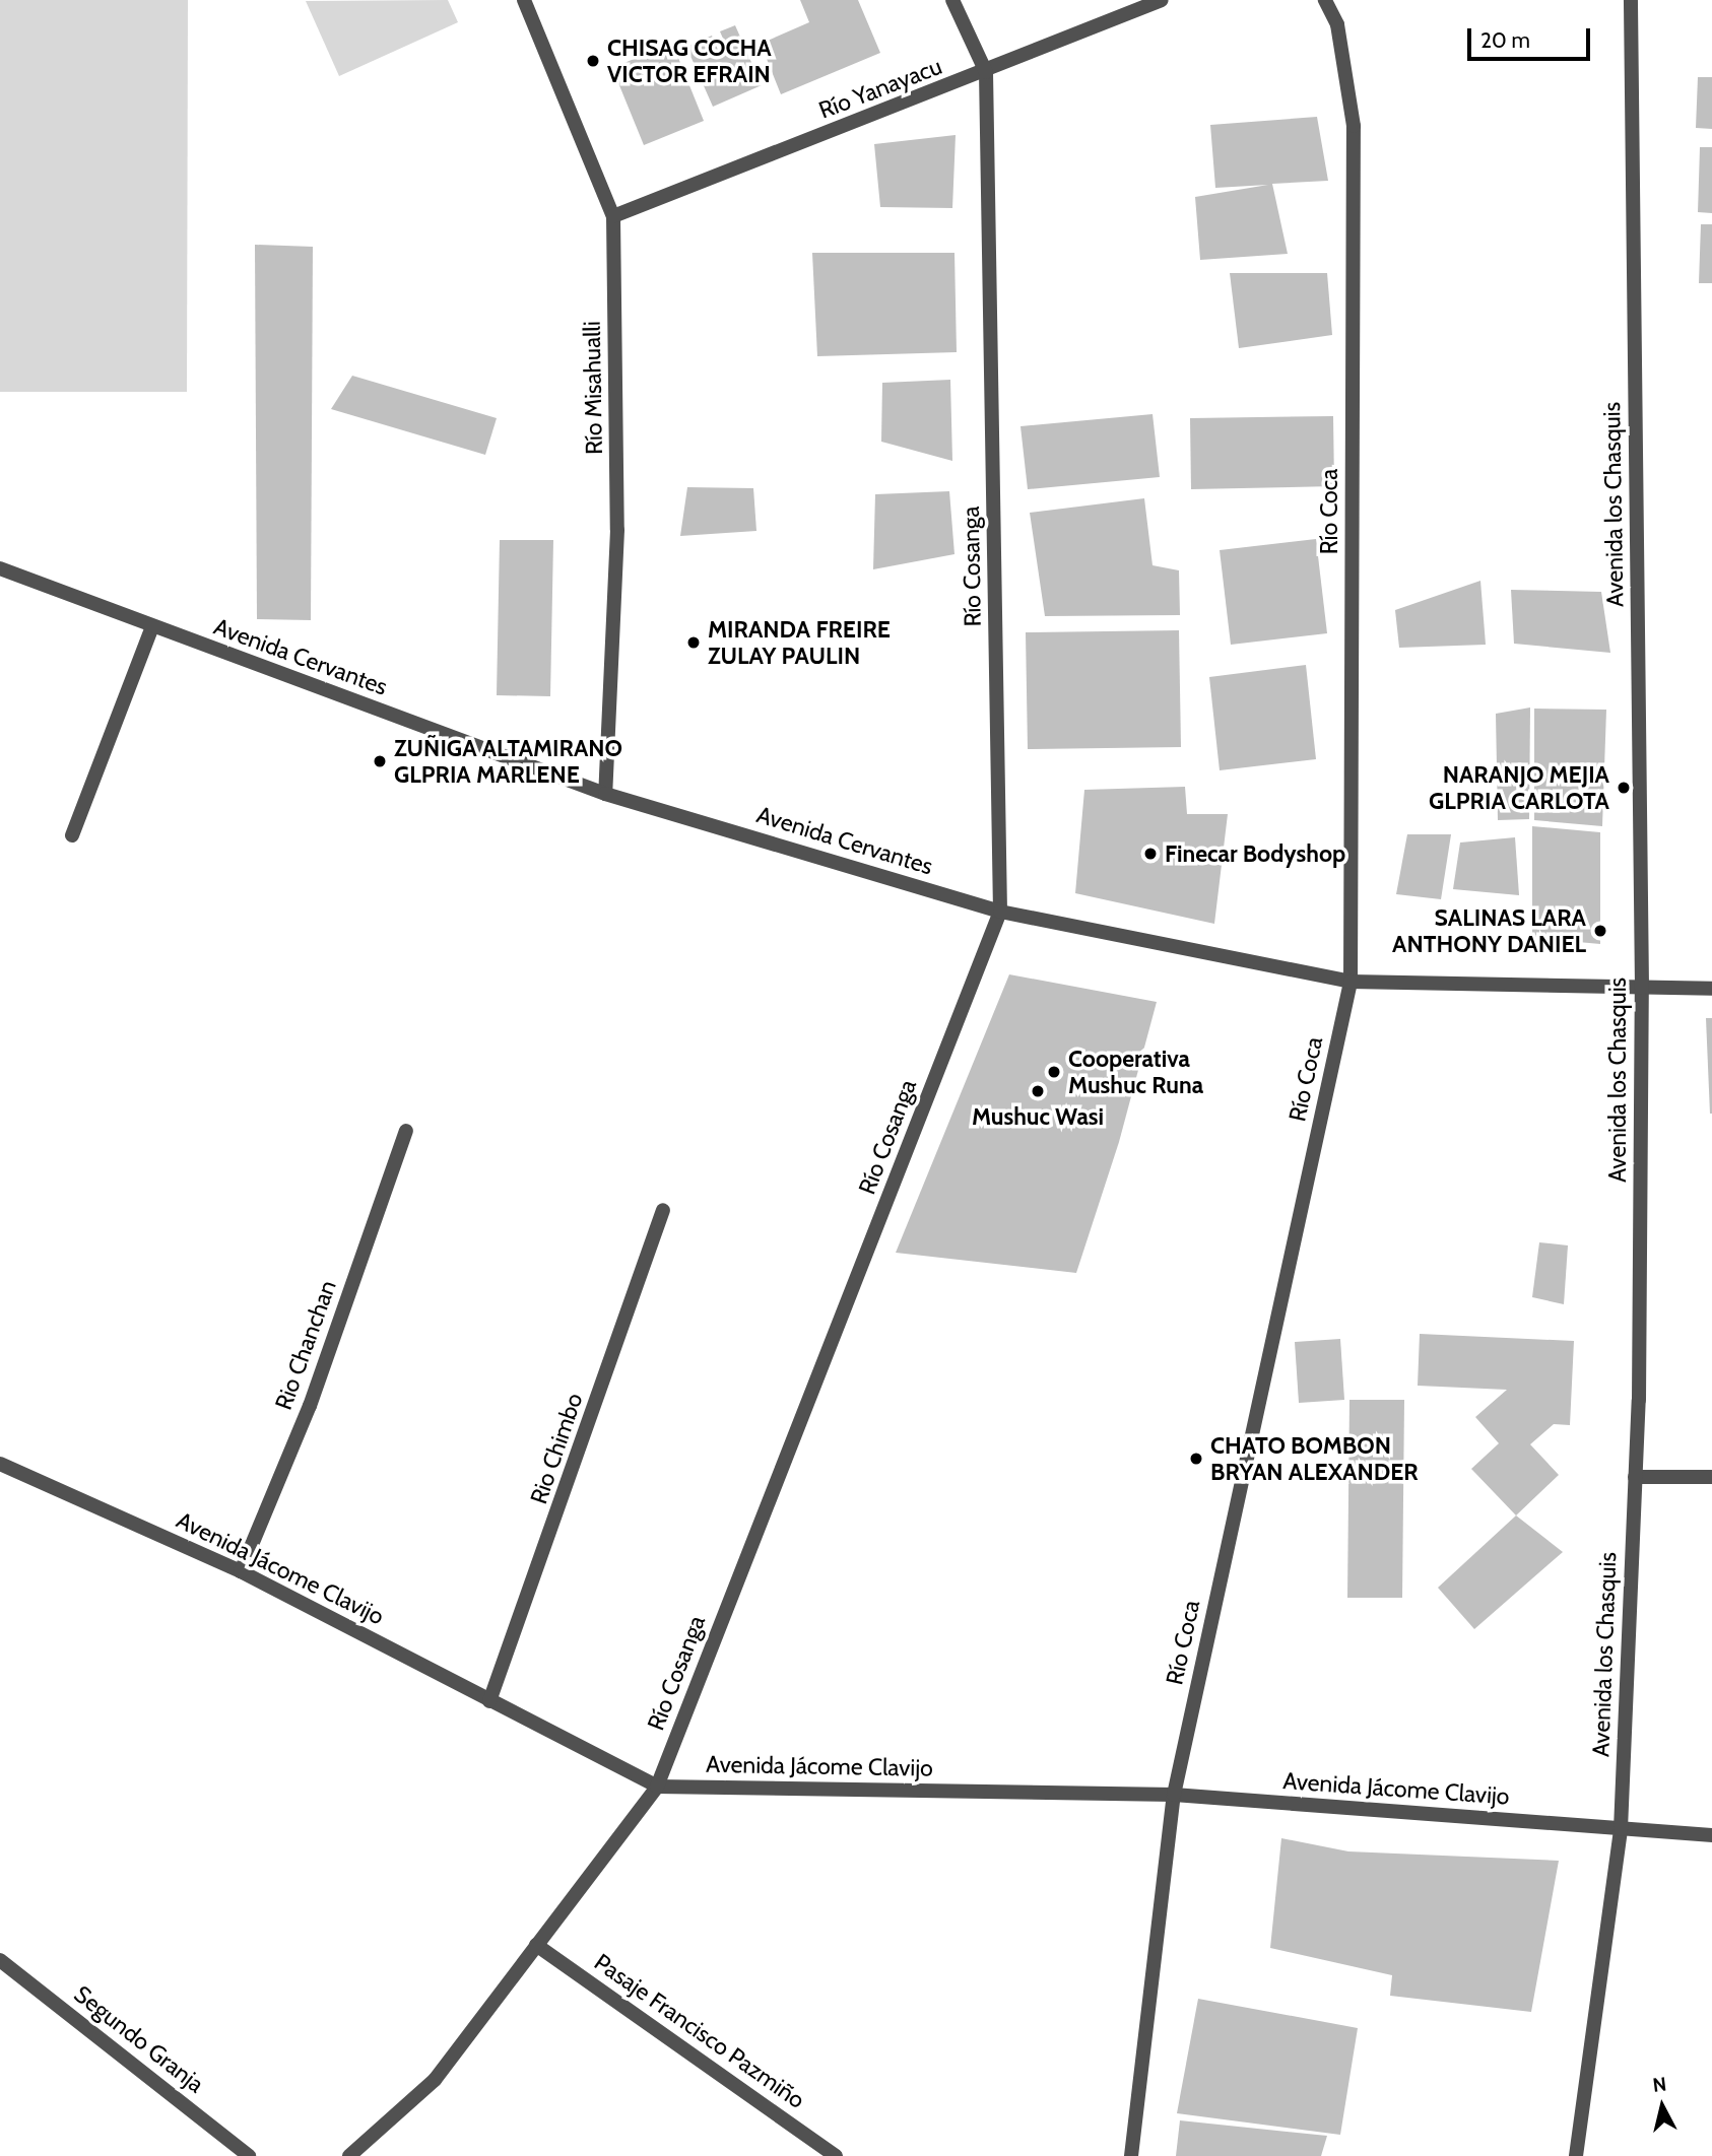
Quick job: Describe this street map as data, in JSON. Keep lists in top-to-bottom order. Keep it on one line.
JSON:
{"streets":{"street":["Río Yanayacu","Río Misahualli","Avenida los Chasquis","Río Coca","Río Cosanga","Avenida Cervantes","Rio Chanchan","Rio Chimbo","Avenida Jácome Clavijo","Pasaje Francisco Pazmiño","Segundo Granja"]},"crossings":[["Río Yanayacu","Río Misahualli"],["Río Yanayacu","Río Cosanga"],["Río Misahualli","Avenida Cervantes"],["Avenida los Chasquis","Avenida Cervantes"],["Avenida los Chasquis","Avenida Jácome Clavijo"],["Río Coca","Avenida Cervantes"],["Río Coca","Avenida Jácome Clavijo"],["Río Cosanga","Avenida Cervantes"],["Río Cosanga","Avenida Jácome Clavijo"],["Río Cosanga","Pasaje Francisco Pazmiño"],["Rio Chanchan","Avenida Jácome Clavijo"],["Rio Chimbo","Avenida Jácome Clavijo"]],"places":["CHISAG COCHA VICTOR EFRAIN","MIRANDA FREIRE ZULAY PAULIN","ZUÑIGA ALTAMIRANO GLPRIA MARLENE","NARANJO MEJIA GLPRIA CARLOTA","Finecar Bodyshop","SALINAS LARA ANTHONY DANIEL","Cooperativa Mushuc Runa","Mushuc Wasi","CHATO BOMBON BRYAN ALEXANDER"],"scale_bar":"20 m","north":"top"}
